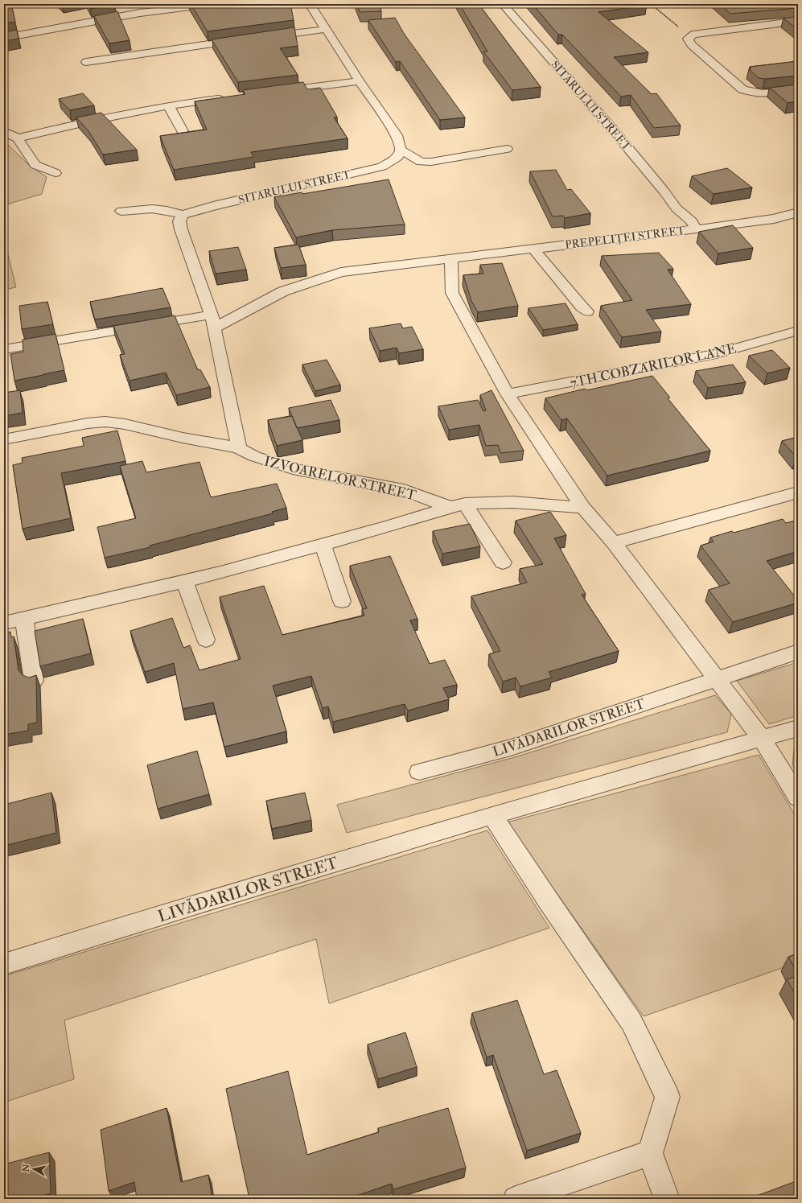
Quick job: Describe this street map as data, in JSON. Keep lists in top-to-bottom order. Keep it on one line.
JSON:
{"streets":{"street":["SITARULUI STREET","PREPELIȚEI STREET","7TH COBZARILOR LANE","IZVOARELOR STREET","LIVĂDARILOR STREET"]},"crossings":[["SITARULUI STREET","PREPELIȚEI STREET"]],"north":"left"}
